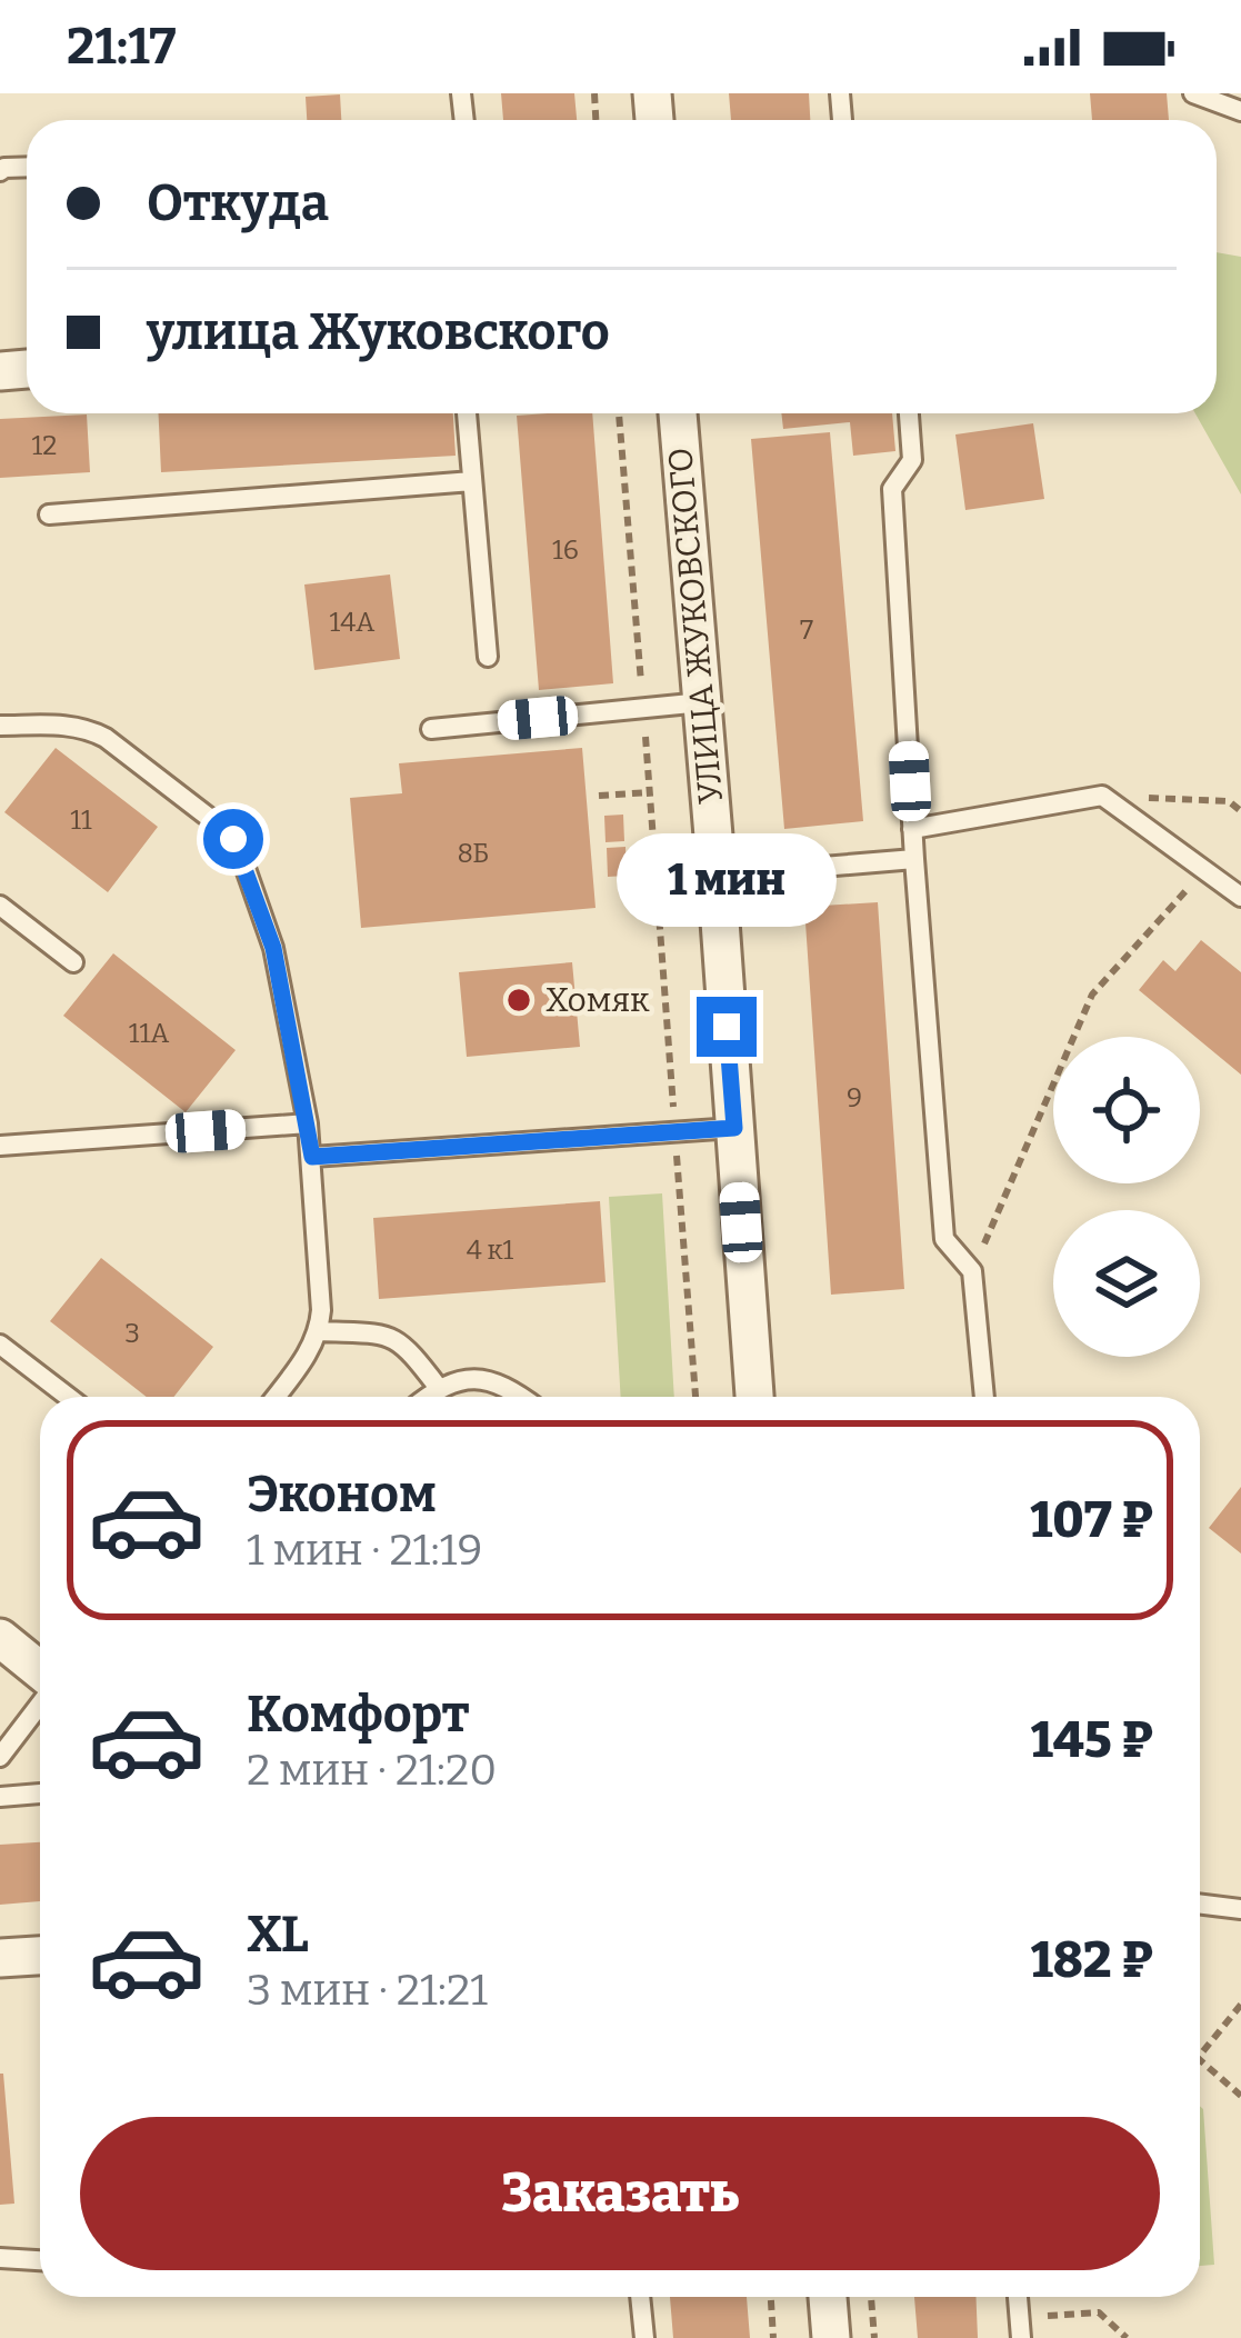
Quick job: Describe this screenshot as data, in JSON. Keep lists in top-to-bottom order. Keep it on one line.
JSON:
{"streets":{"street":["УЛИЦА ЖУКОВСКОГО"]},"places":["Хомяк"],"house_numbers":["12","16","14А","7","11","8Б","11А","9","4 к1","3"],"page":{"status":"21:17","banner":["Откуда","улица Жуковского"],"bubble":"1 мин","list":[{"name":"Эконом","note":"1 мин · 21:19","value":"107 ₽"},{"name":"Комфорт","note":"2 мин · 21:20","value":"145 ₽"},{"name":"XL","note":"3 мин · 21:21","value":"182 ₽"}],"buttons":"Заказать"}}
